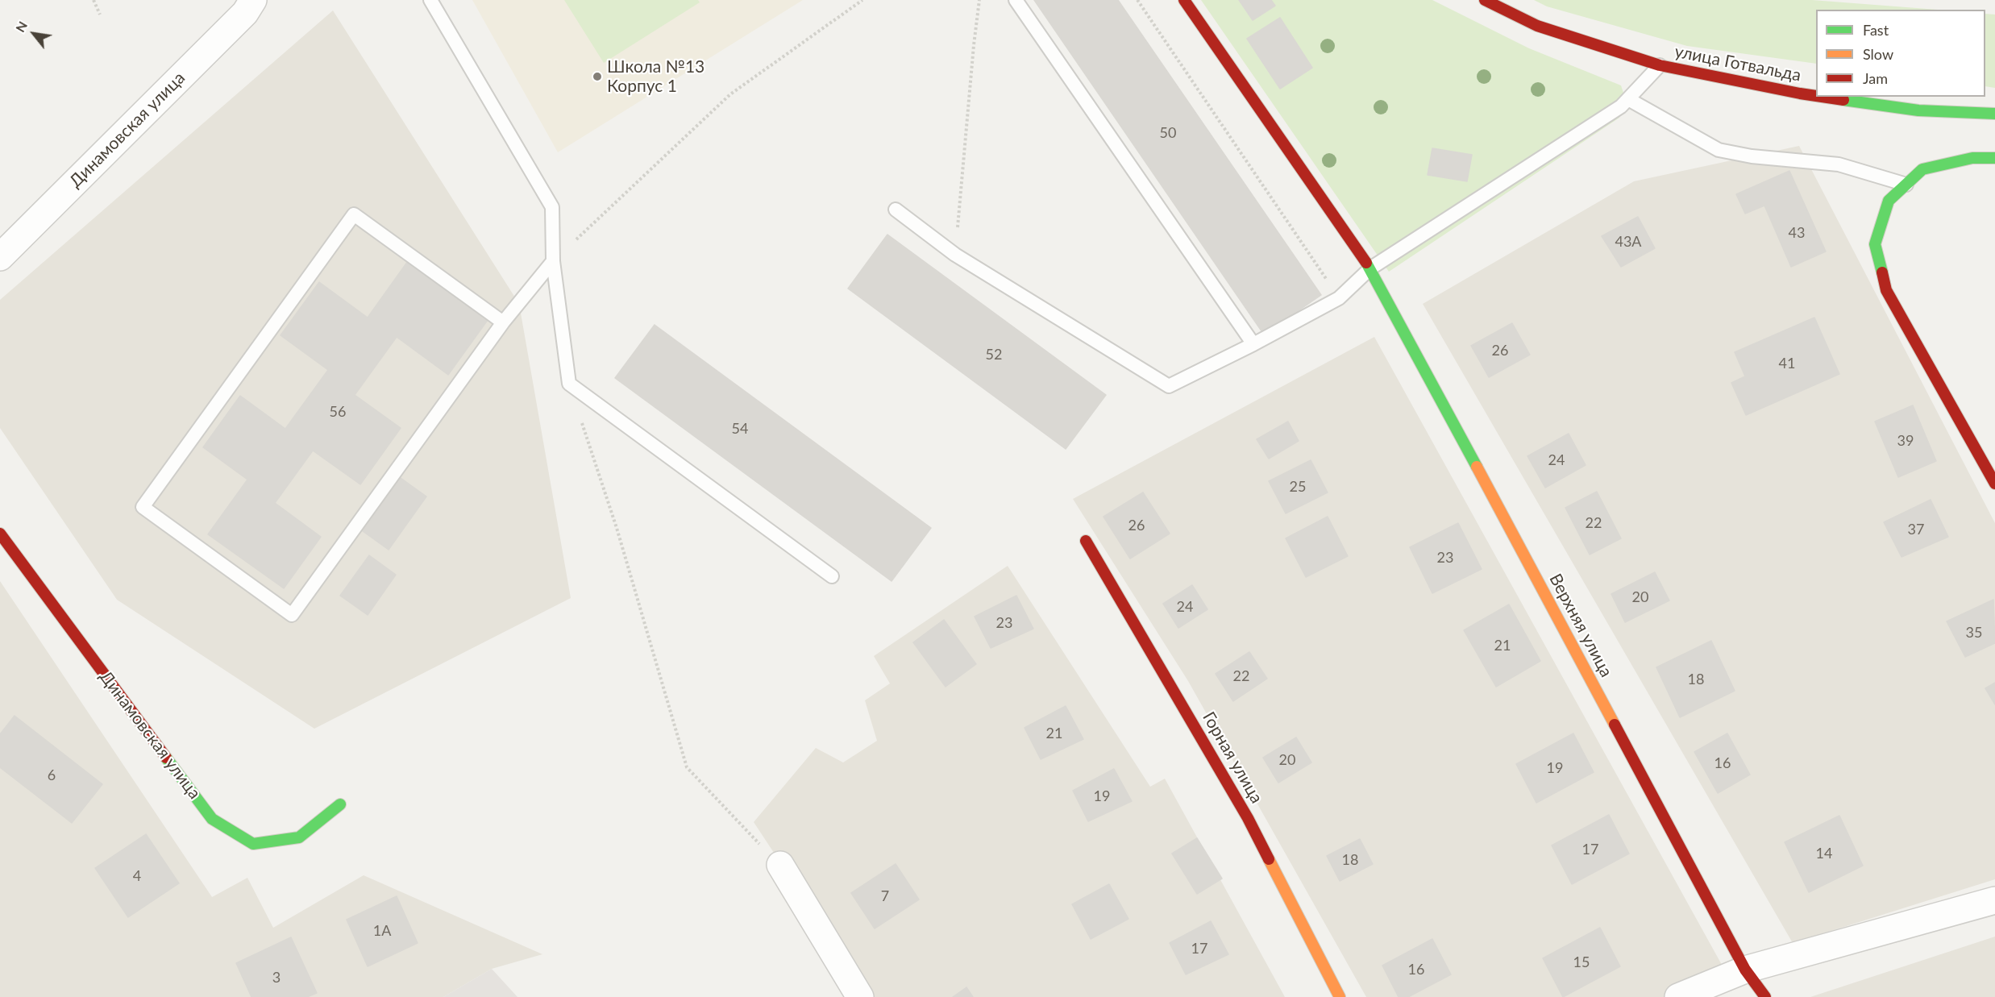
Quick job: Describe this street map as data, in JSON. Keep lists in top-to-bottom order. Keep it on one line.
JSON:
{"streets":{"street":["улица Готвальда","Динамовская улица","Верхняя улица","Горная улица"]},"places":["Школа №13 Корпус 1"],"house_numbers":["50","43","43А","26","52","41","56","54","39","24","25","22","26","37","23","20","24","23","35","21","22","18","21","20","16","19","6","19","17","14","18","4","7","1А","17","15","16","3"],"legend":["Fast","Slow","Jam"],"north":"top left"}
